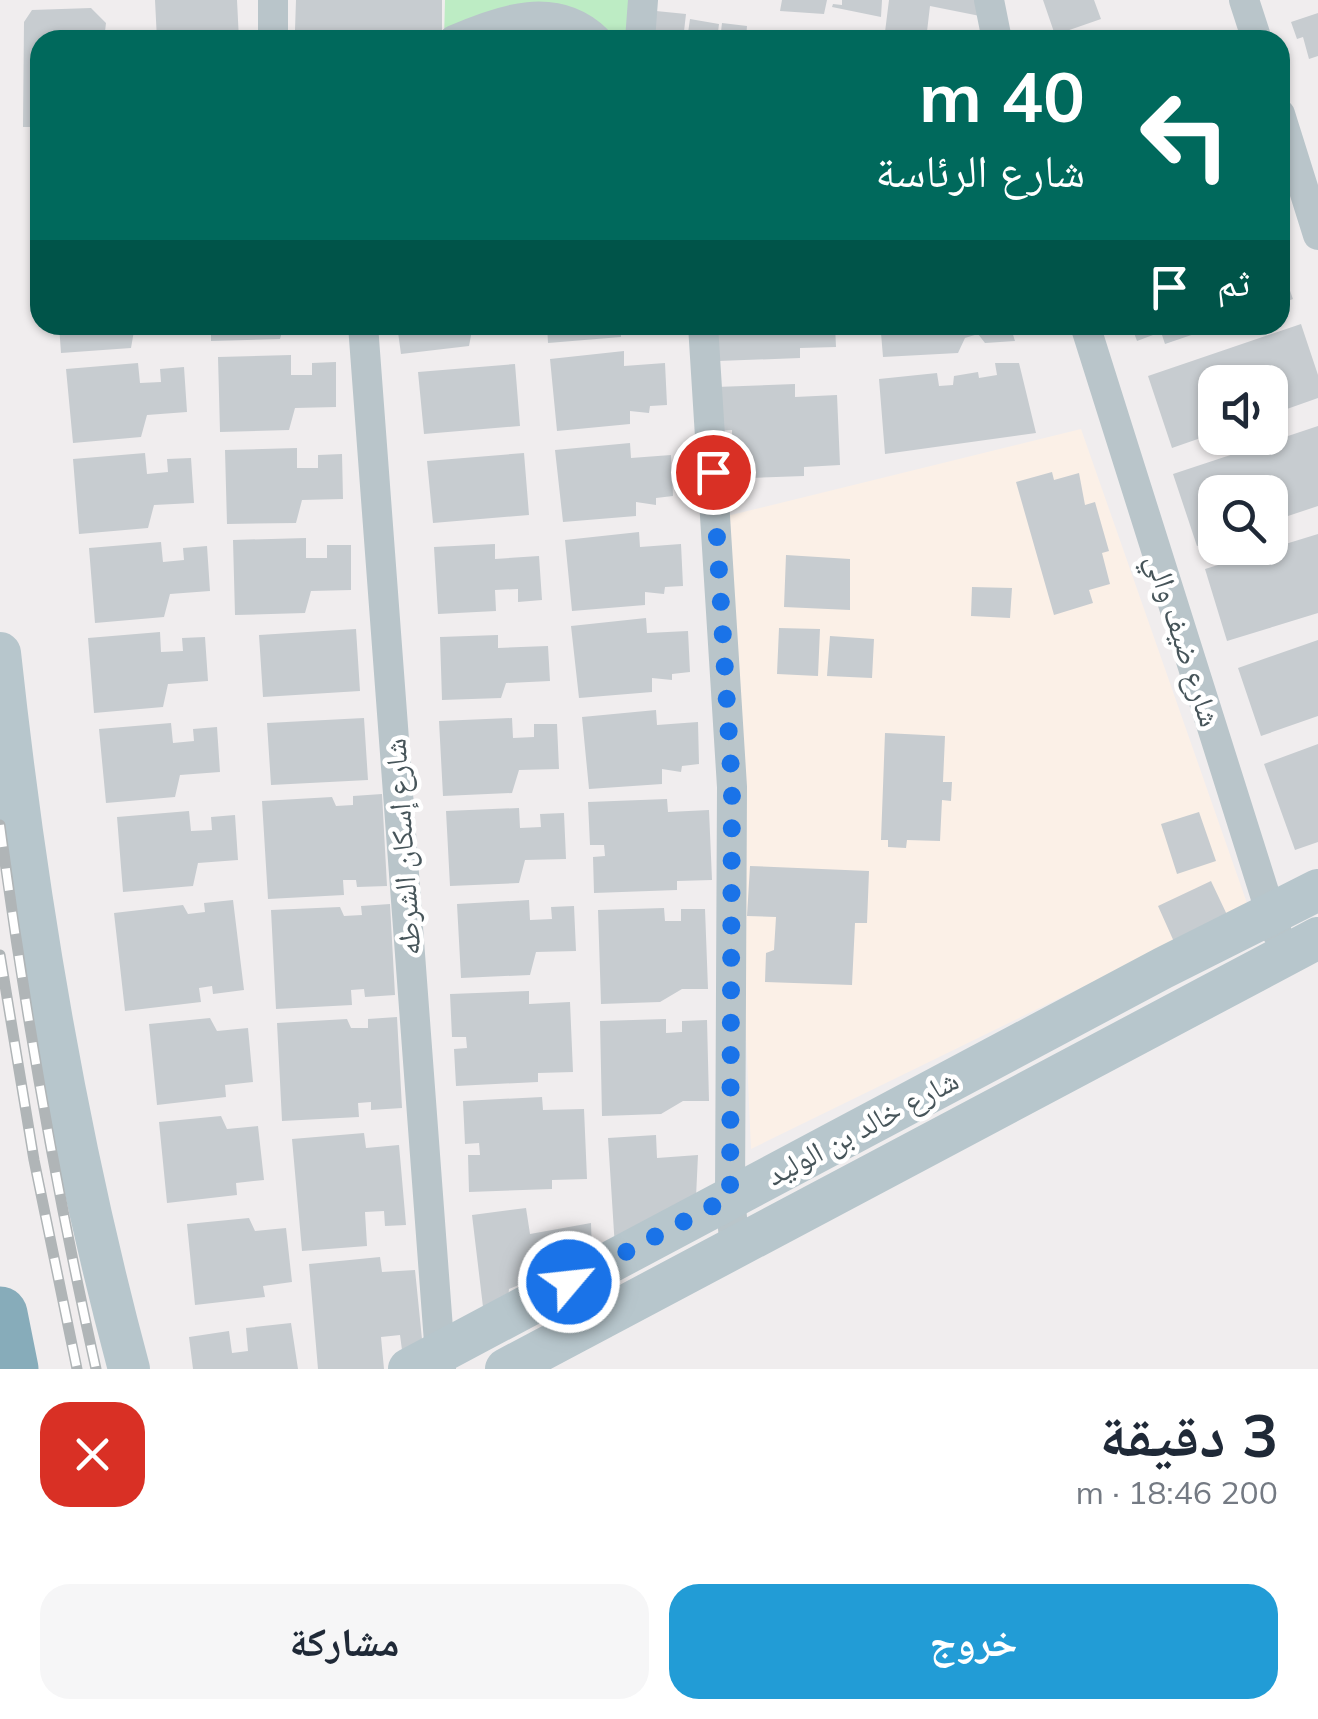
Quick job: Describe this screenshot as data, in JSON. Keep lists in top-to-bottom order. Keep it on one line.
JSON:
{"streets":{"street":["شارع ضيف والي","شارع إسكان الشرطه","شارع خالد بن الوليد"]},"crossings":[["شارع ضيف والي","شارع خالد بن الوليد"],["شارع إسكان الشرطه","شارع خالد بن الوليد"]],"page":{"turn":["40 m","شارع الرئاسة"],"then":"ثم","heading":["3 دقيقة","200 m · 18:46"],"buttons":["خروج","مشاركة"]}}
